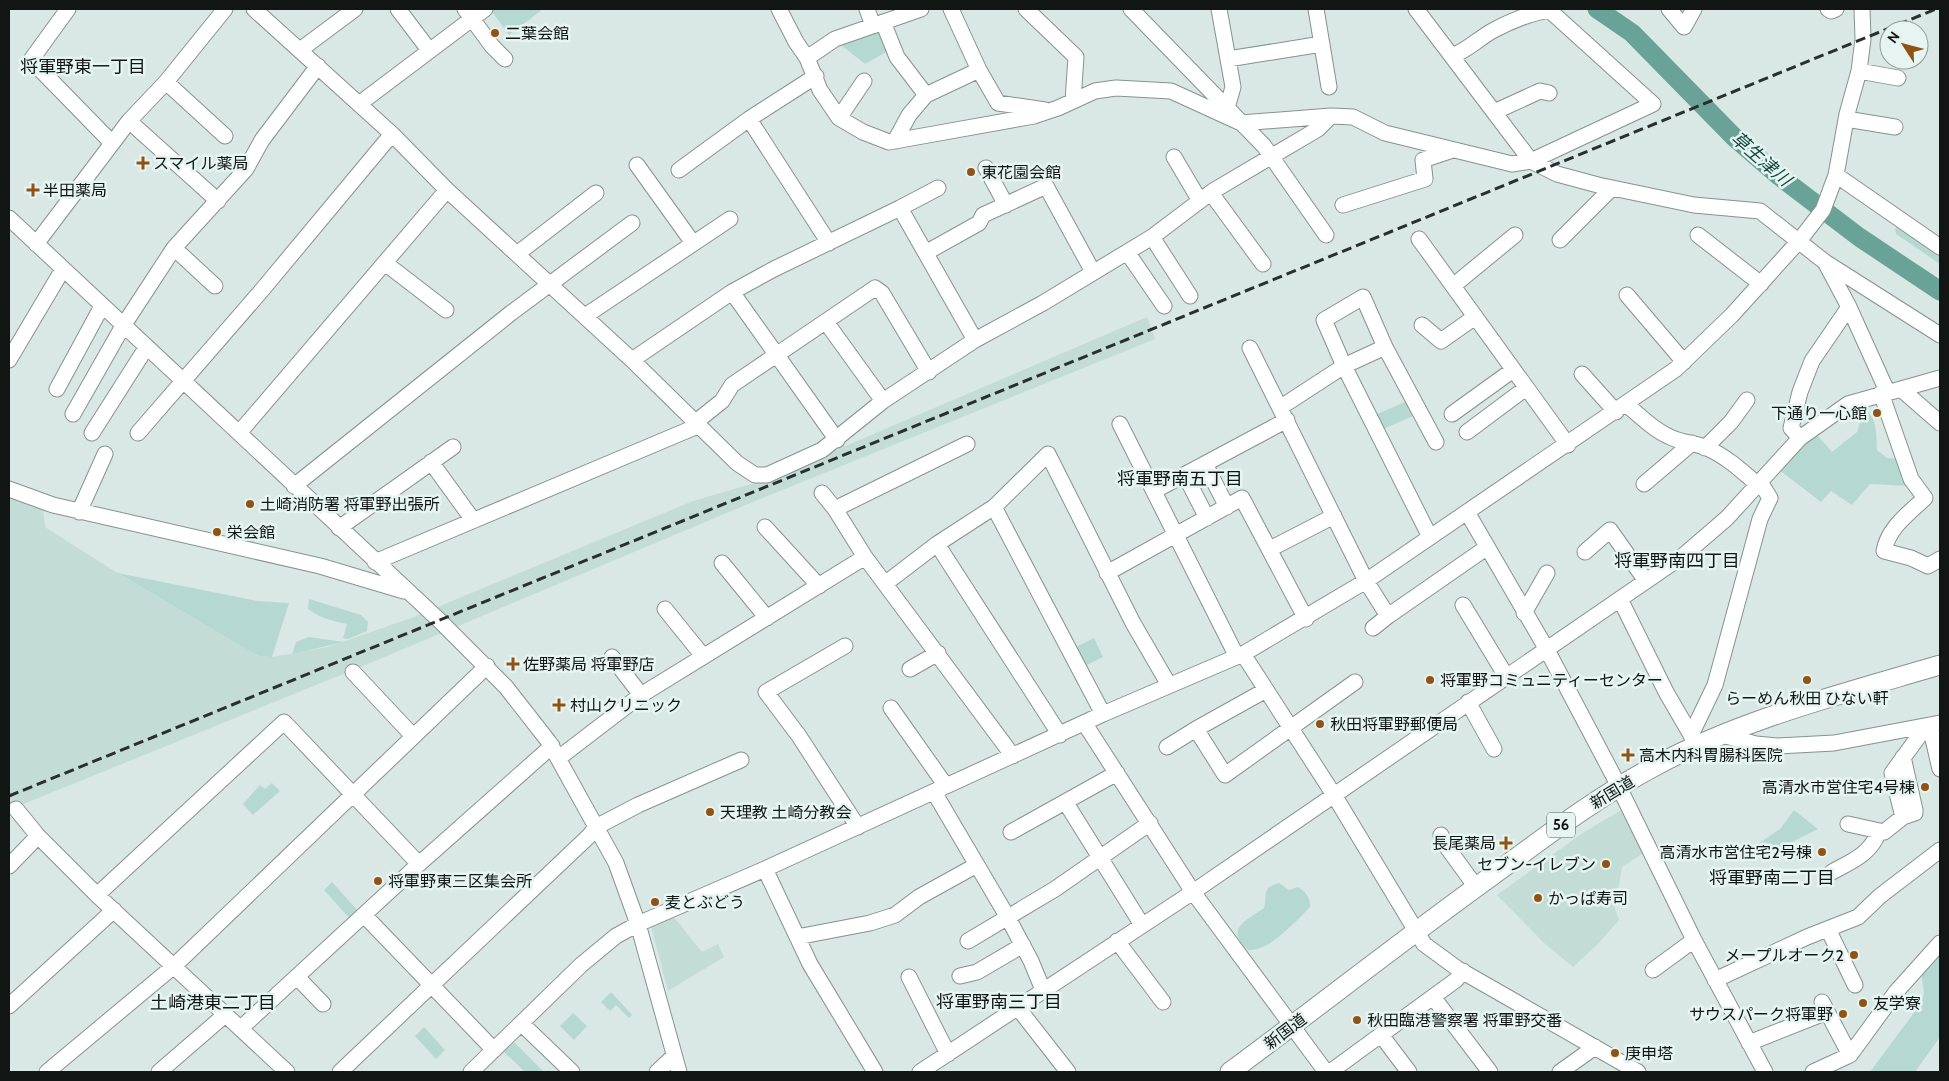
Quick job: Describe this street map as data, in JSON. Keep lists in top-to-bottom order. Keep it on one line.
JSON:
{"streets":{"main road":["新国道","56"]},"districts":["将軍野東一丁目","将軍野南五丁目","将軍野南四丁目","将軍野南二丁目","将軍野南三丁目","土崎港東二丁目"],"water":["草生津川"],"places":{"other":["二葉会館","東花園会館","下通り一心館","土崎消防署 将軍野出張所","栄会館","将軍野コミュニティーセンター","らーめん秋田 ひない軒","秋田将軍野郵便局","高清水市営住宅4号棟","天理教 土崎分教会","高清水市営住宅2号棟","セブン-イレブン","将軍野東三区集会所","かっぱ寿司","麦とぶどう","メープルオーク2","友学寮","サウスパーク将軍野","秋田臨港警察署 将軍野交番","庚申塔"],"health":["スマイル薬局","半田薬局","佐野薬局 将軍野店","村山クリニック","高木内科胃腸科医院","長尾薬局"]},"north":"top left"}
